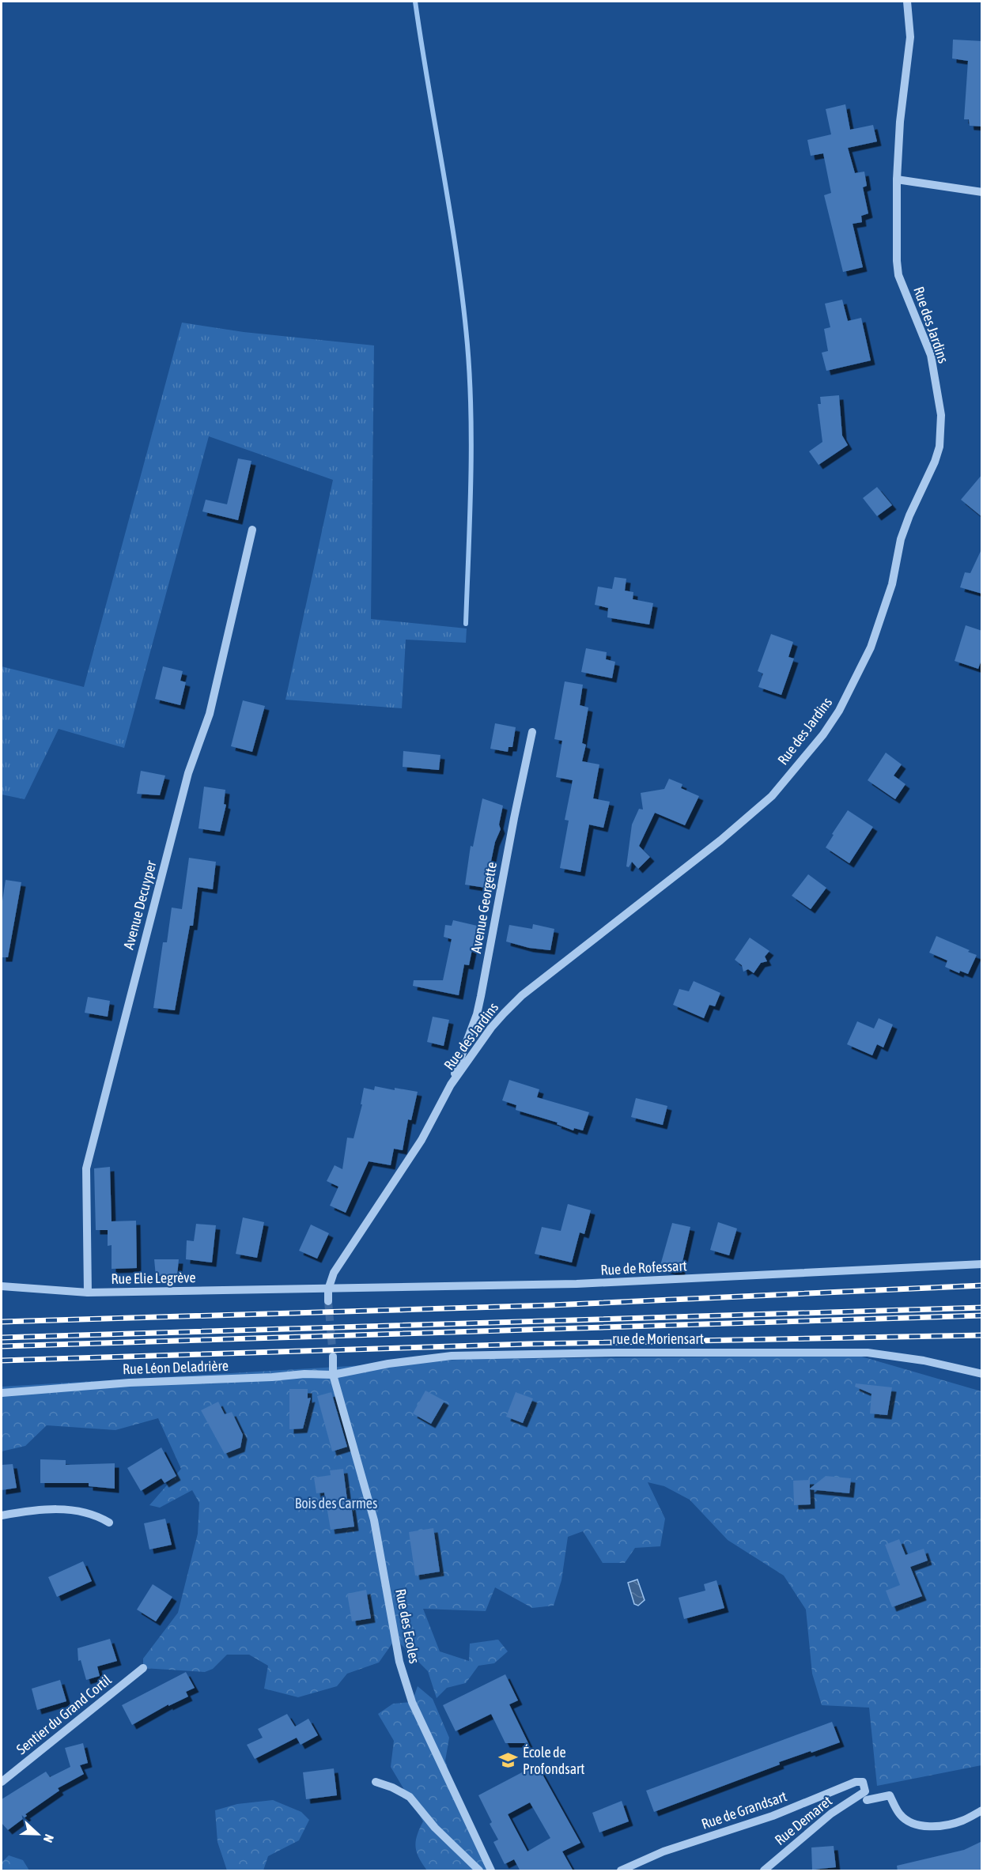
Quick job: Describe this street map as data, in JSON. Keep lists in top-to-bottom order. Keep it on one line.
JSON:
{"streets":{"street":["Rue des Jardins","Avenue Decuyper","Avenue Georgette","Rue de Rofessart","Rue Elie Legrève","rue de Moriensart","Rue Léon Deladrière","Rue des Ecoles","Sentier du Grand Cortil","Rue de Grandsart","Rue Demaret"]},"crossings":[["Rue des Jardins","Avenue Georgette"],["Rue des Jardins","Rue de Rofessart"],["Avenue Decuyper","Rue Elie Legrève"],["Rue de Rofessart","Rue Elie Legrève"],["rue de Moriensart","Rue Léon Deladrière"],["rue de Moriensart","Rue des Ecoles"],["Rue Léon Deladrière","Rue des Ecoles"],["Rue de Grandsart","Rue Demaret"]],"parks":["Bois des Carmes"],"places":{"school or university":["École de Profondsart"]},"north":"right"}
